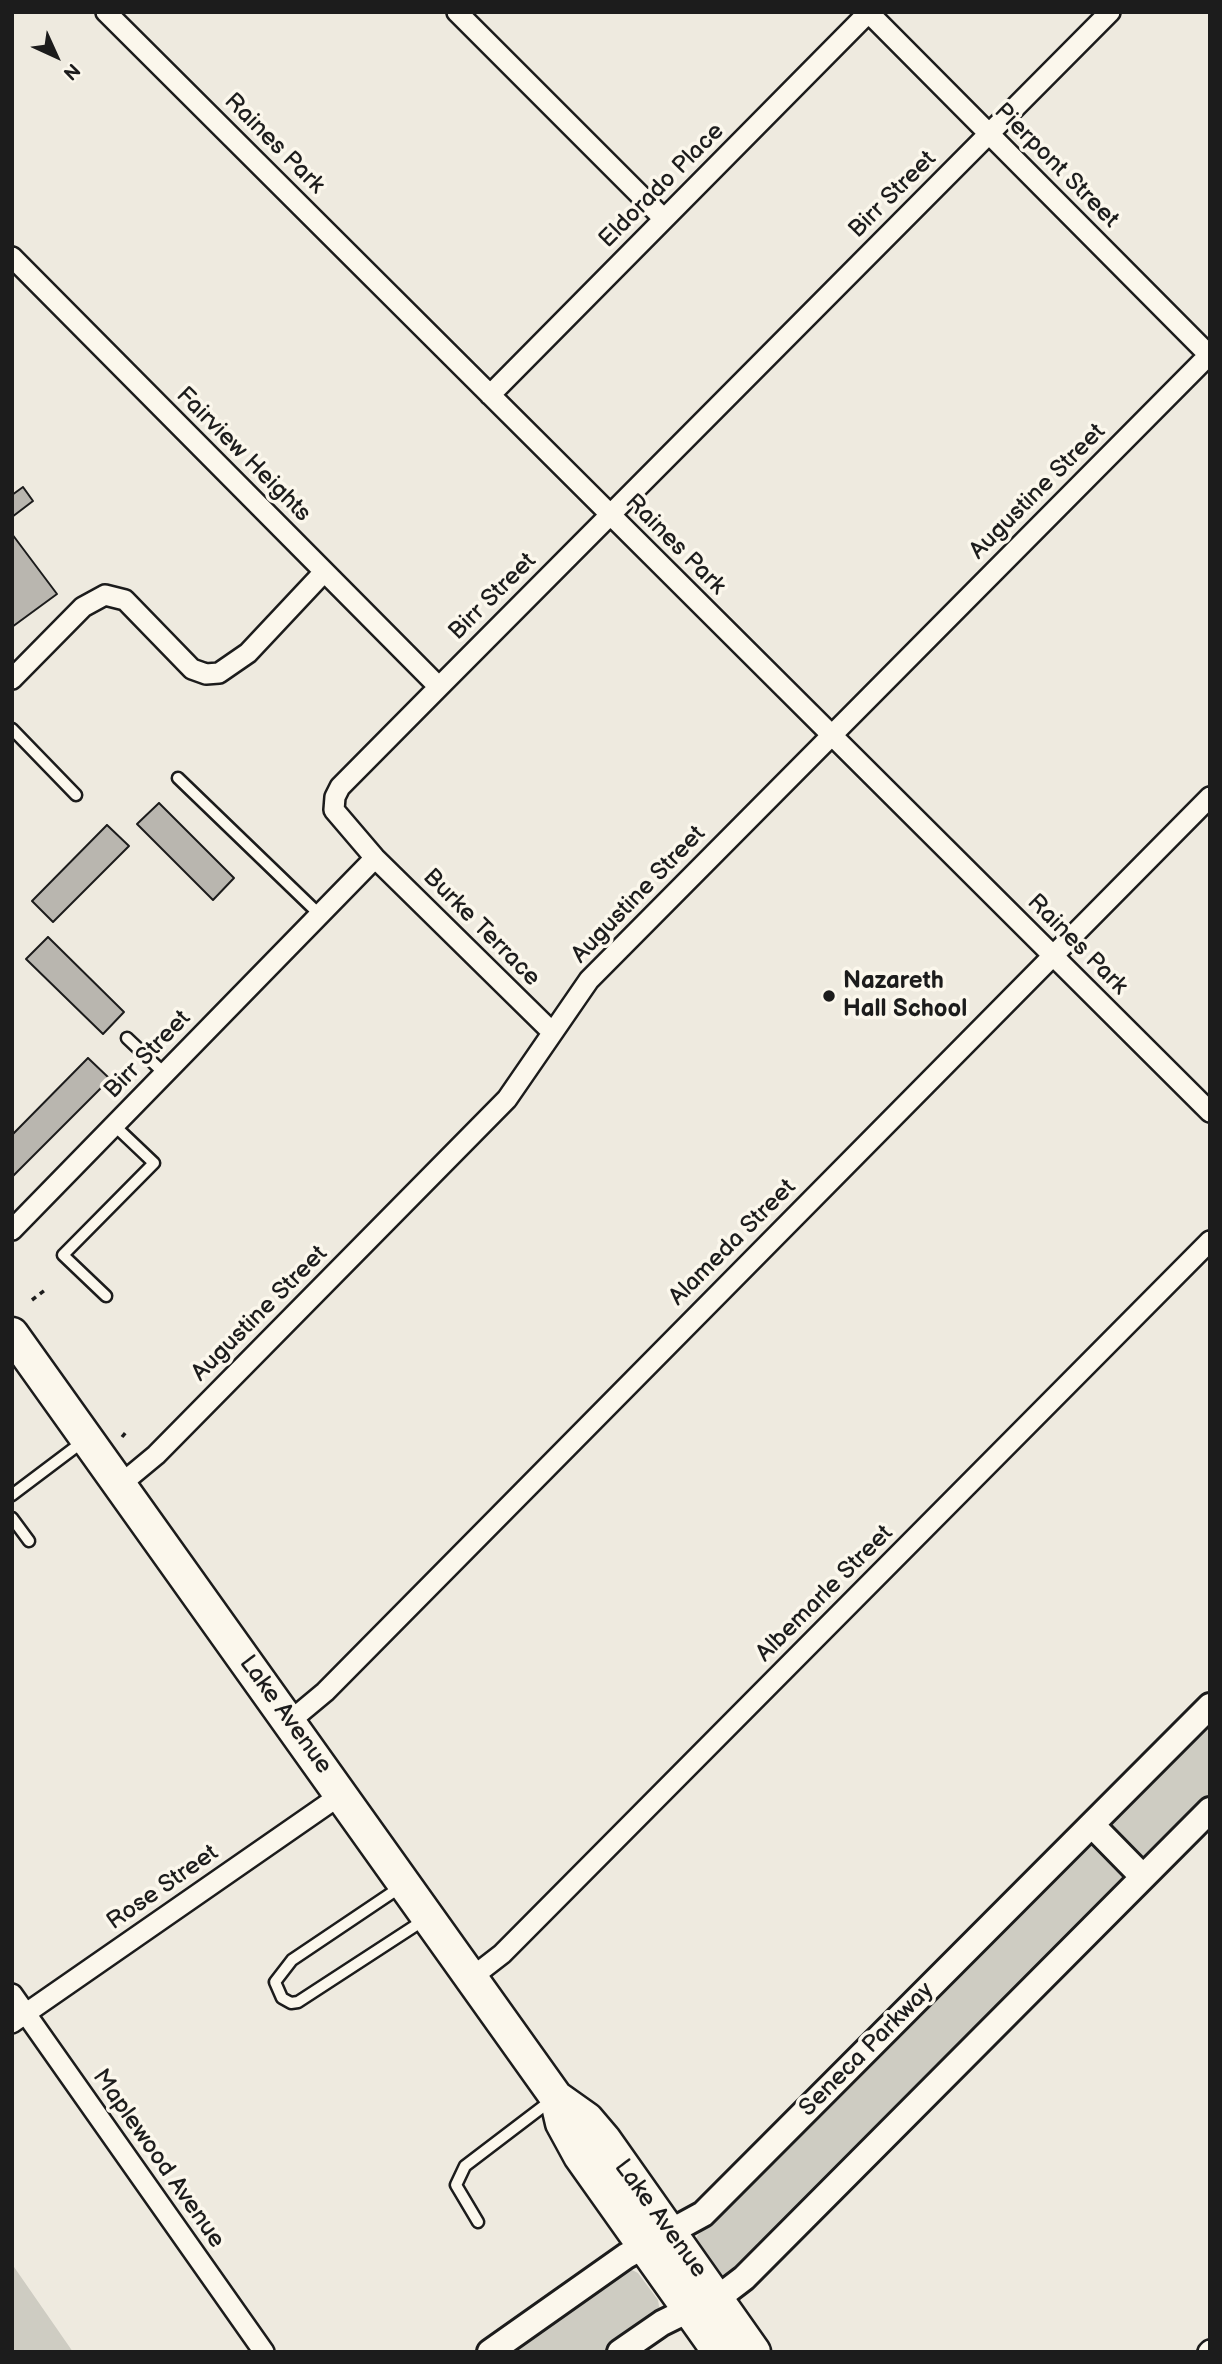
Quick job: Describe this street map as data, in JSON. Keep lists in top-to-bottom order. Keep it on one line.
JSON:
{"streets":{"main road":["Lake Avenue"],"street":["Raines Park","Pierpont Street","Eldorado Place","Birr Street","Fairview Heights","Augustine Street","Burke Terrace","Alameda Street","Albemarle Street","Rose Street","Seneca Parkway","Maplewood Avenue"]},"crossings":[["Raines Park","Eldorado Place"],["Raines Park","Birr Street"],["Raines Park","Augustine Street"],["Raines Park","Alameda Street"],["Pierpont Street","Eldorado Place"],["Pierpont Street","Birr Street"],["Pierpont Street","Augustine Street"],["Birr Street","Fairview Heights"],["Birr Street","Burke Terrace"],["Augustine Street","Burke Terrace"],["Augustine Street","Lake Avenue"],["Alameda Street","Lake Avenue"],["Albemarle Street","Lake Avenue"],["Lake Avenue","Rose Street"],["Lake Avenue","Seneca Parkway"],["Rose Street","Maplewood Avenue"]],"places":["Nazareth Hall School"],"north":"bottom right"}
